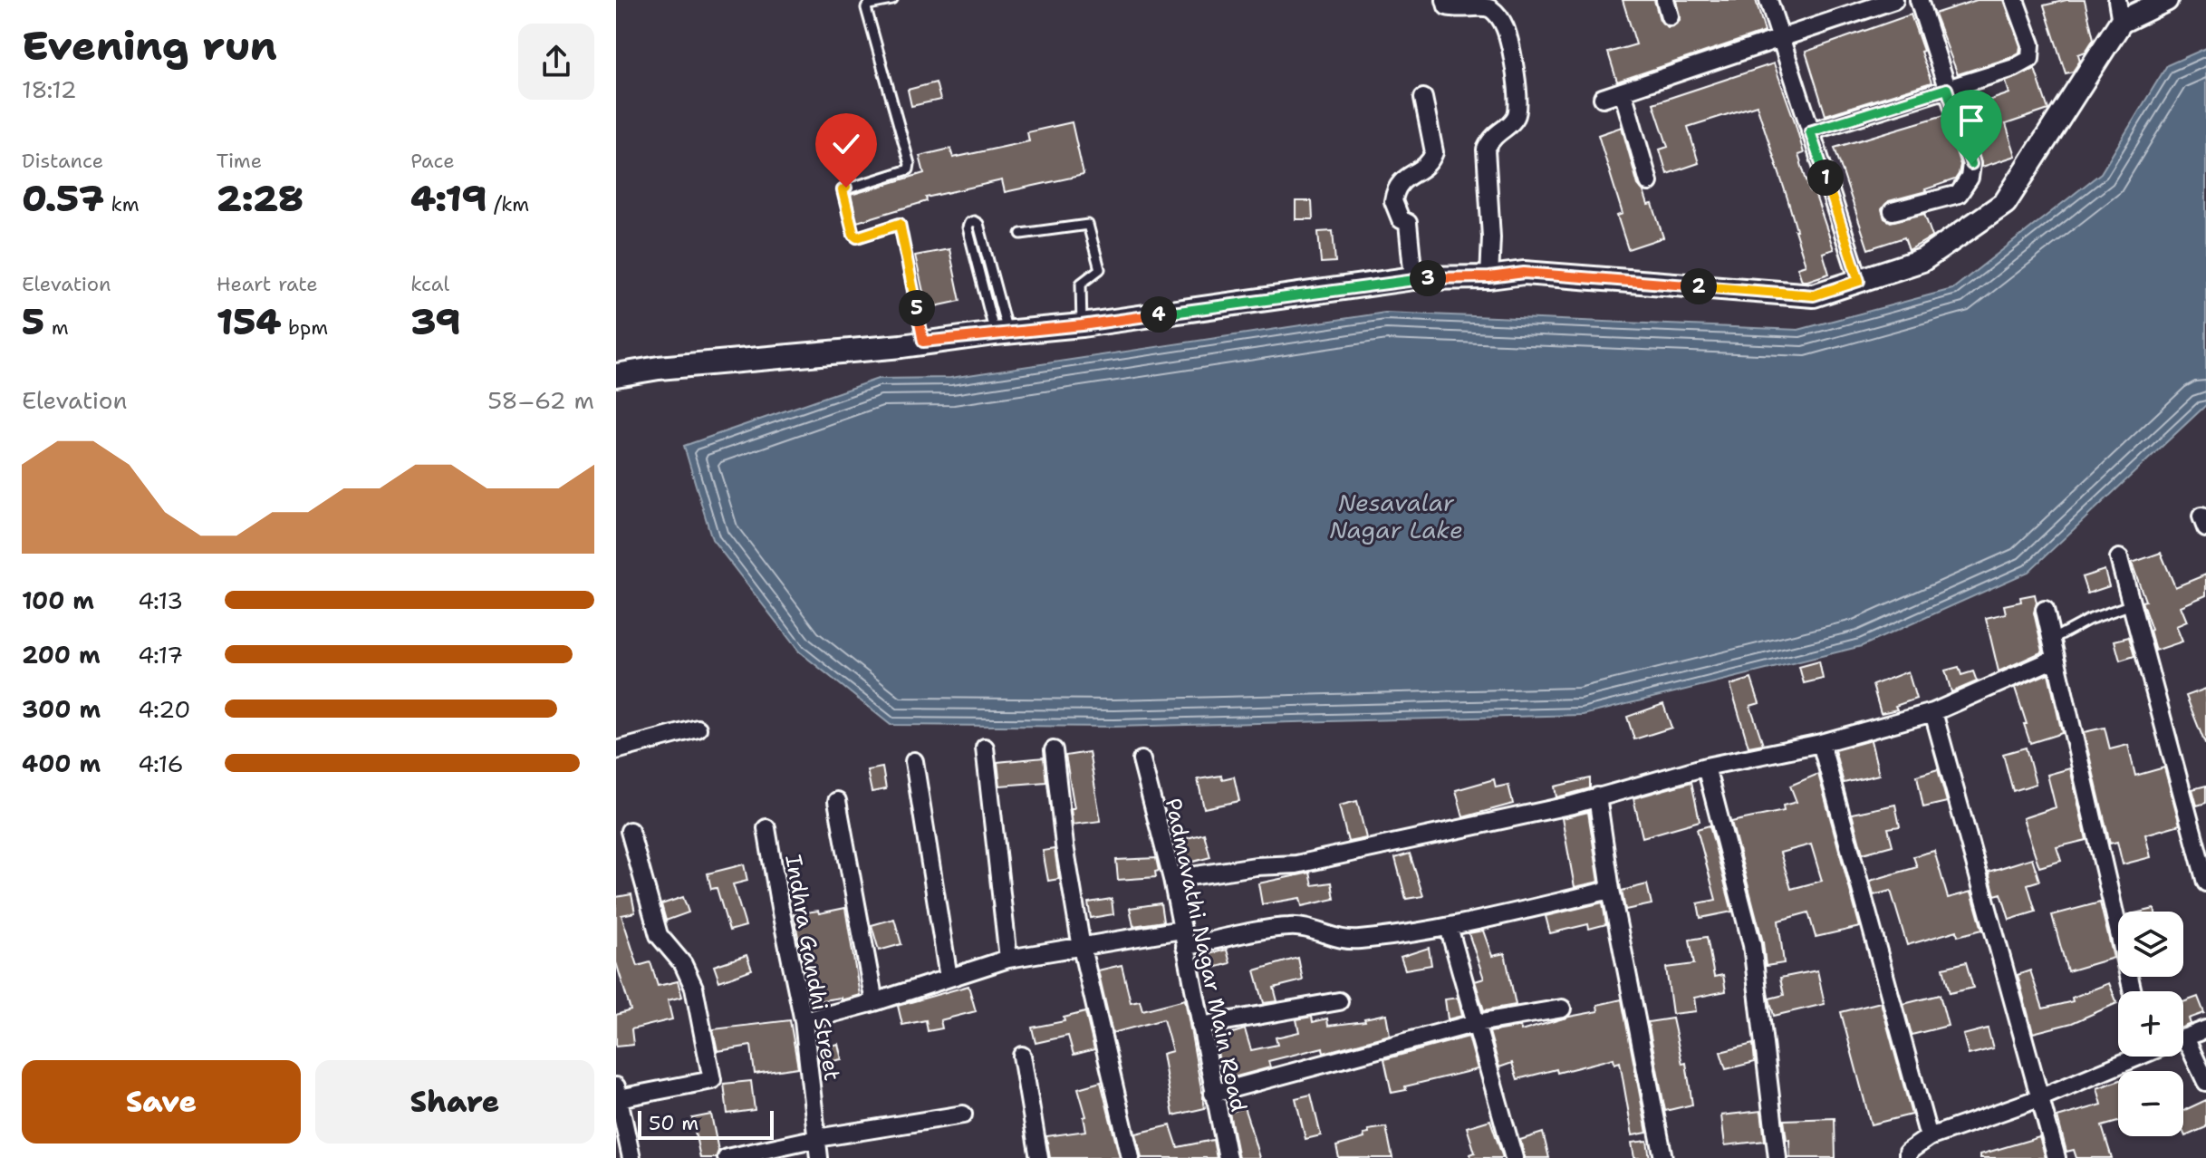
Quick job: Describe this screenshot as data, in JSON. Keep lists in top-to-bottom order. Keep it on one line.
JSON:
{"streets":{"street":["Padmavathi Nagar Main Road","Indhra Gandhi Street"]},"water":["Nesavalar Nagar Lake"],"scale_bar":"50 m","page":{"heading":["Evening run","18:12"],"stats":[["Distance","0.57 km"],["Time","2:28"],["Pace","4:19 /km"],["Elevation","5 m"],["Heart rate","154 bpm"],["kcal","39"]],"pins":["1","3","2","5","4"],"chart":["Elevation","58–62 m"],"list":[{"name":"100 m","note":"4:13"},{"name":"200 m","note":"4:17"},{"name":"300 m","note":"4:20"},{"name":"400 m","note":"4:16"}],"map_buttons":["+","−"],"buttons":["Save","Share"],"scale":"50 m"}}
